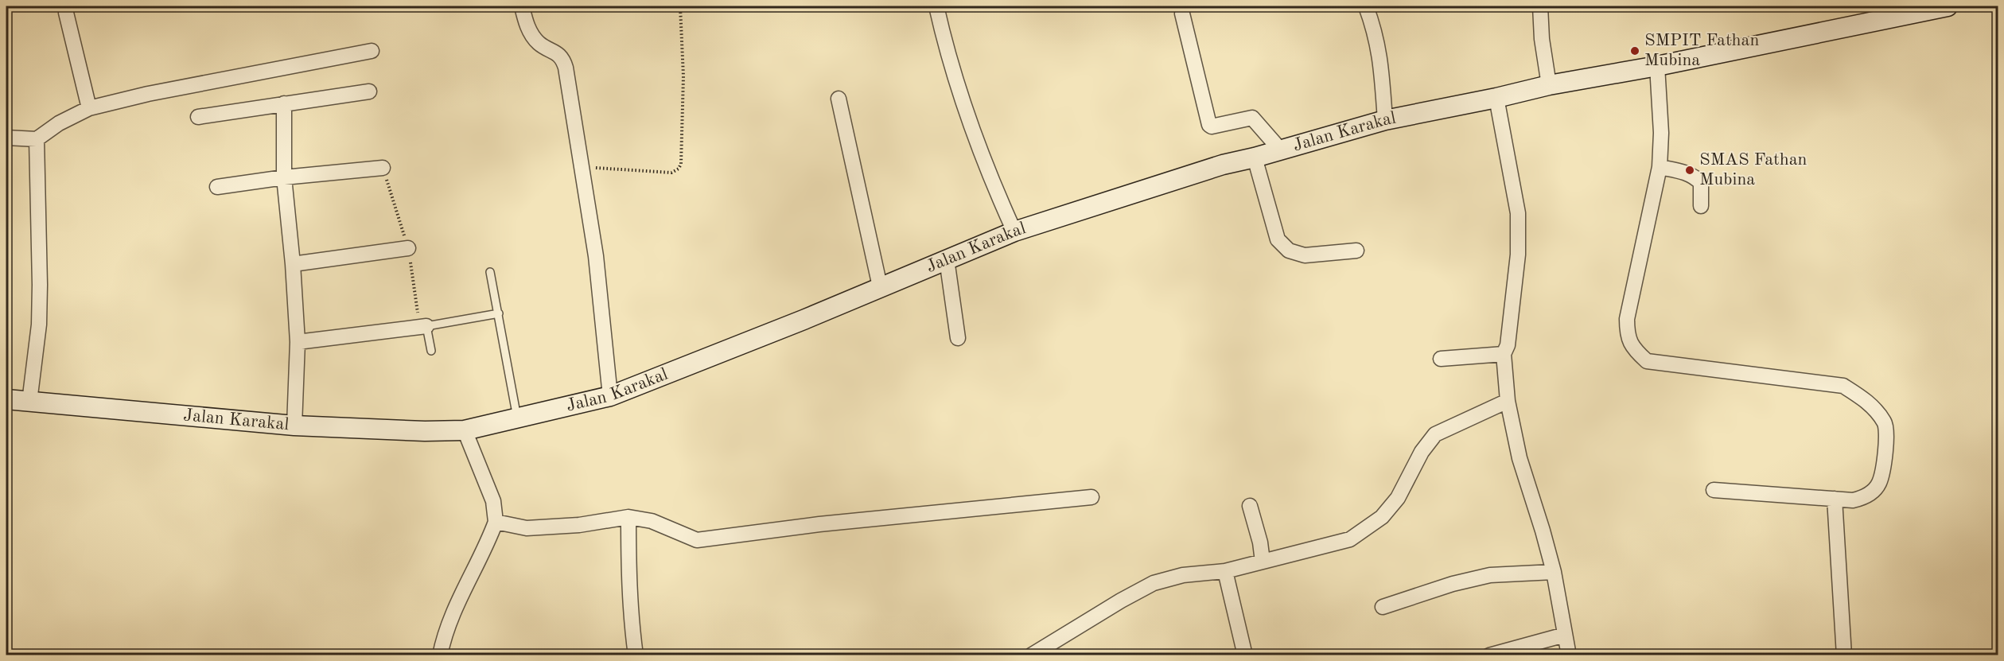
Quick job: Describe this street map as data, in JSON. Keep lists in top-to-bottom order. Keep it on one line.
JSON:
{"streets":{"main road":["Jalan Karakal"]},"places":["SMPIT Fathan Mubina","SMAS Fathan Mubina"]}
